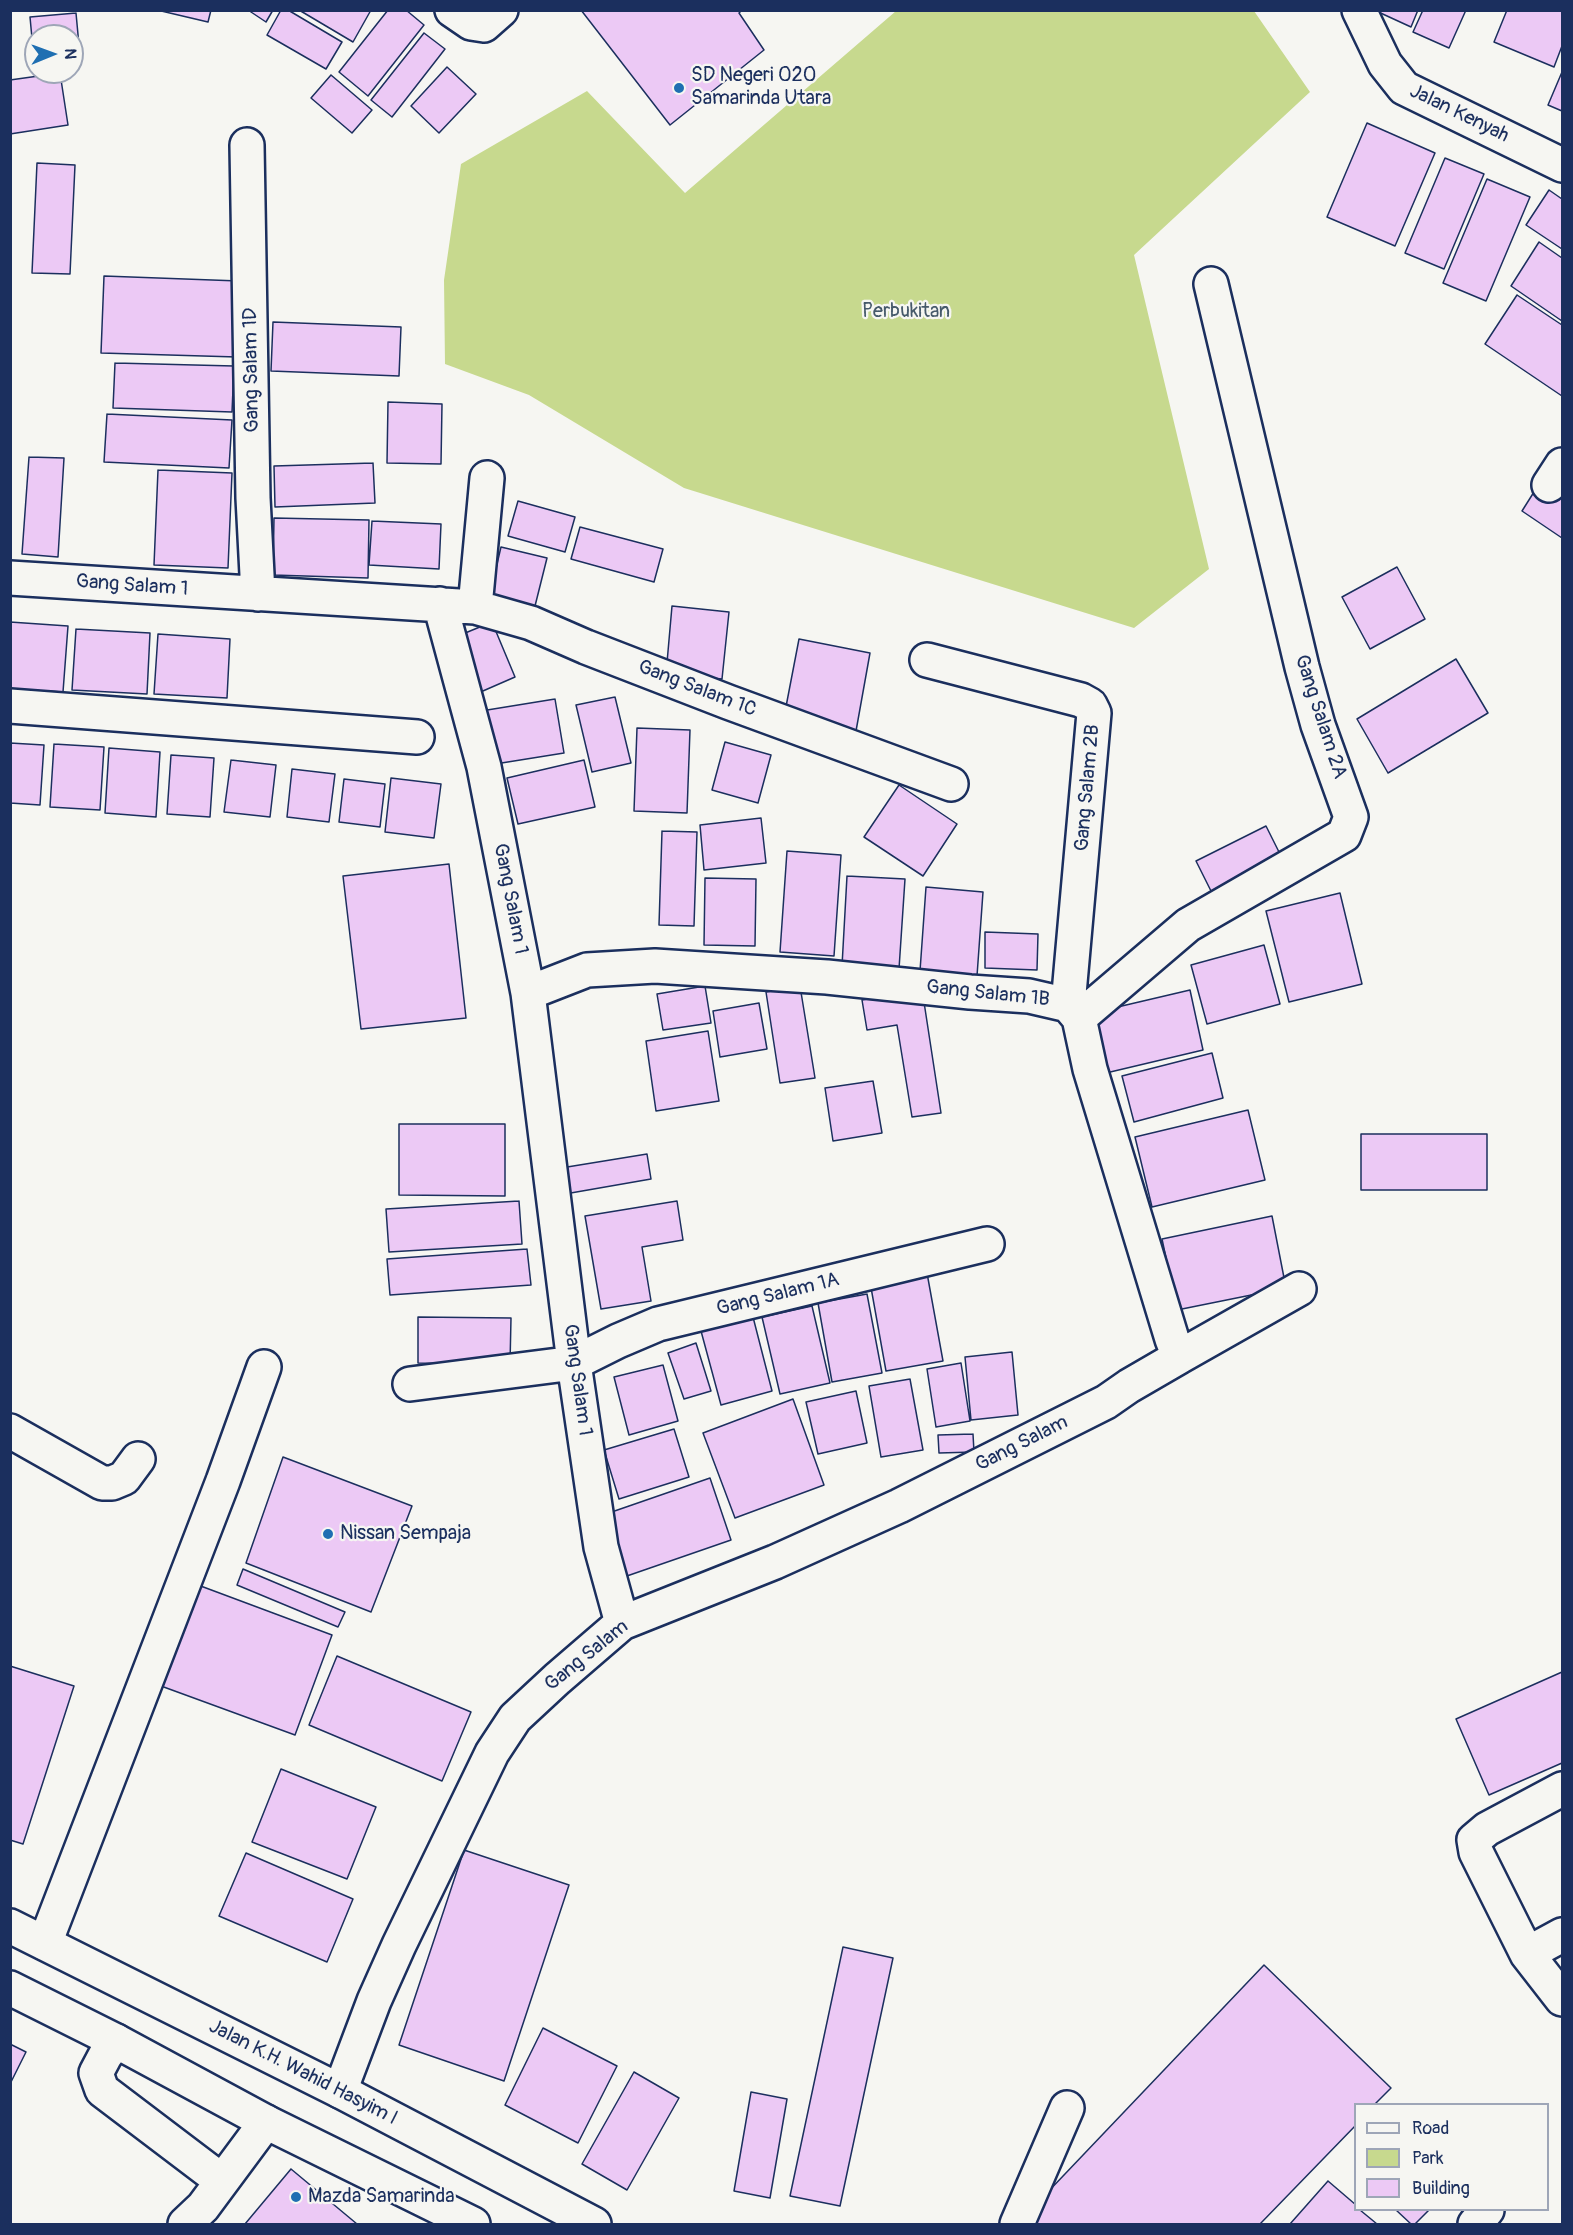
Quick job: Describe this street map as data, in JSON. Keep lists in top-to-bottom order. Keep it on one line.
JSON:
{"streets":{"street":["Jalan Kenyah","Gang Salam 1D","Gang Salam 1","Gang Salam 1C","Gang Salam 2A","Gang Salam 2B","Gang Salam 1B","Gang Salam 1A","Gang Salam","Jalan K.H. Wahid Hasyim I"]},"crossings":[["Gang Salam 1D","Gang Salam 1"],["Gang Salam 1","Gang Salam 1C"],["Gang Salam 1","Gang Salam 1B"],["Gang Salam 1","Gang Salam 1A"],["Gang Salam 1","Gang Salam"],["Gang Salam 2A","Gang Salam 2B"],["Gang Salam 2A","Gang Salam 1B"],["Gang Salam 2B","Gang Salam 1B"],["Gang Salam","Jalan K.H. Wahid Hasyim I"]],"parks":["Perbukitan"],"places":["SD Negeri 020 Samarinda Utara","Nissan Sempaja","Mazda Samarinda"],"legend":["Road","Park","Building"],"north":"right"}
